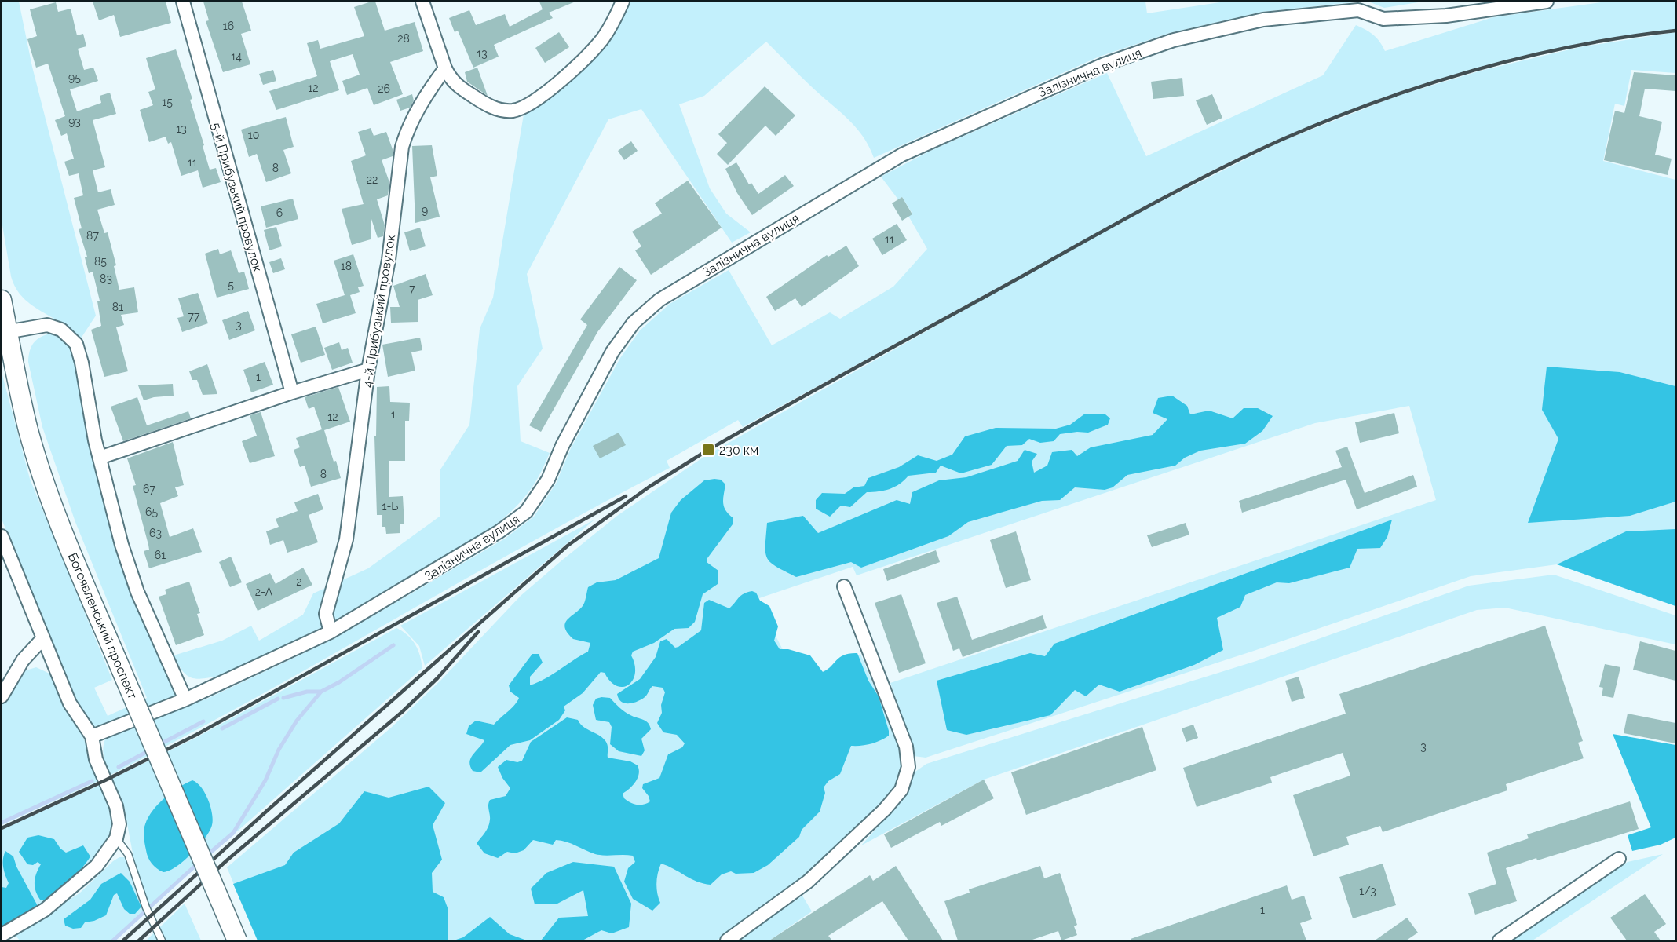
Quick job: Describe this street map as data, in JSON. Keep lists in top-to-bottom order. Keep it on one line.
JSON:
{"streets":{"main road":["Богоявленський проспект"],"street":["Залізнична вулиця","5-й Прибузький провулок","4-й Прибузький провулок"]},"crossings":[["Залізнична вулиця","4-й Прибузький провулок"]],"places":{"transit":["230 км"]},"house_numbers":["16","28","13","14","95","12","26","15","93","13","10","11","8","22","9","6","87","11","85","18","83","5","7","81","77","3","1","1","12","8","67","1-Б","65","63","61","2","2-А","3","1/3","1"]}
